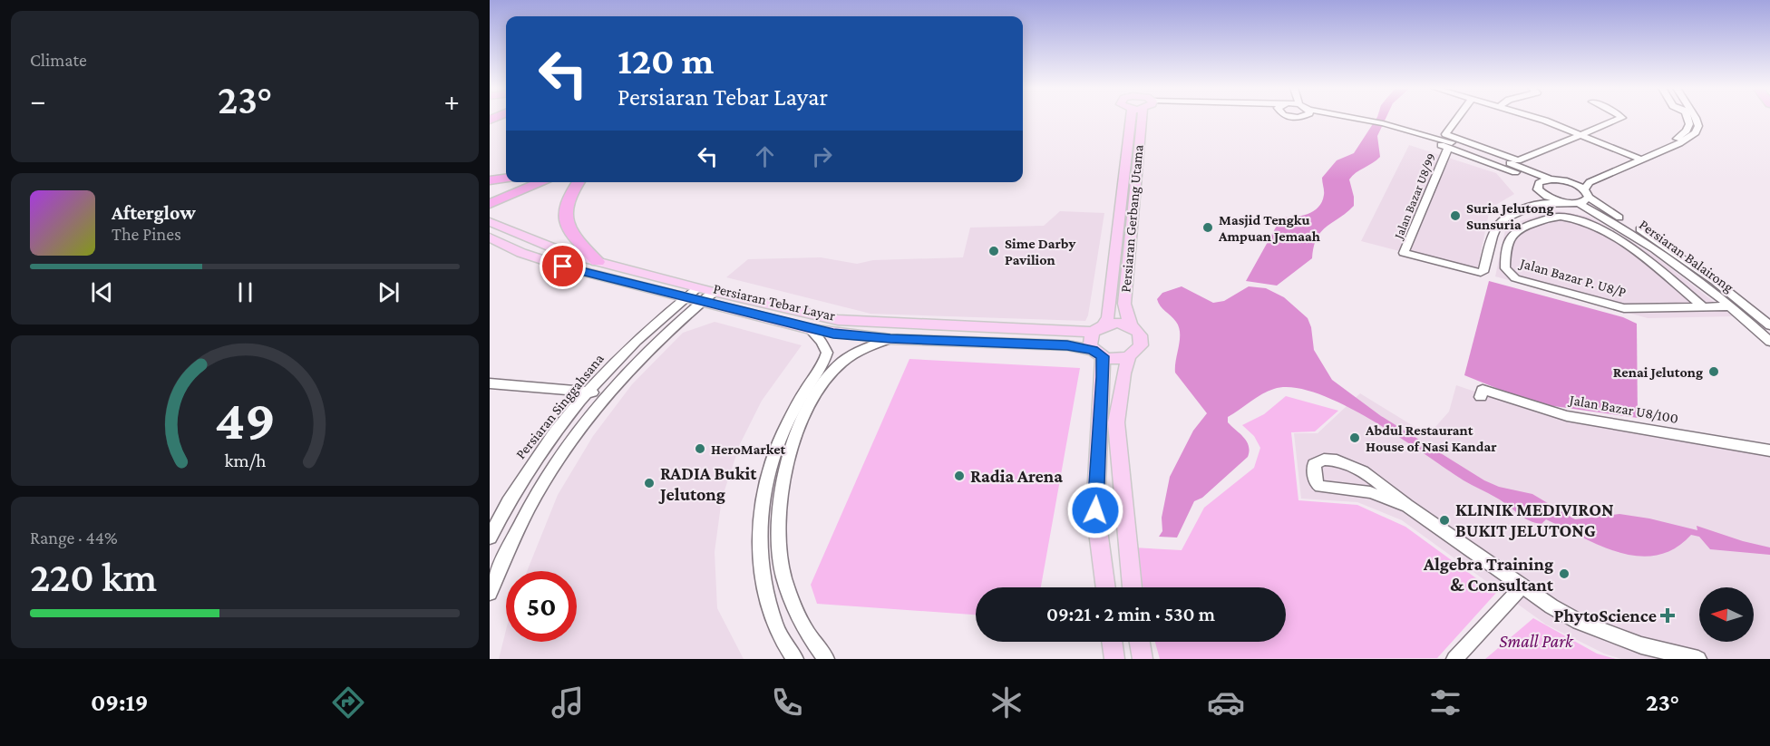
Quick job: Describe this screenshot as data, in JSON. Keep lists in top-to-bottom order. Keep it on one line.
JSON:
{"streets":{"main road":["Persiaran Gerbang Utama","Persiaran Tebar Layar"],"street":["Jalan Bazar U8/99","Persiaran Balairong","Jalan Bazar P. U8/P","Persiaran Singgahsana","Jalan Bazar U8/100"]},"crossings":[["Jalan Bazar U8/99","Persiaran Balairong"],["Persiaran Gerbang Utama","Persiaran Tebar Layar"],["Persiaran Balairong","Jalan Bazar P. U8/P"],["Persiaran Tebar Layar","Persiaran Singgahsana"]],"parks":["Small Park"],"places":{"other":["Suria Jelutong Sunsuria","Masjid Tengku Ampuan Jemaah","Sime Darby Pavilion","Renai Jelutong","Abdul Restaurant House of Nasi Kandar","HeroMarket","Radia Arena","RADIA Bukit Jelutong","KLINIK MEDIVIRON BUKIT JELUTONG","Algebra Training & Consultant"],"health":["PhytoScience"]},"north":"left","page":{"tile":["Climate",["Range · 44%","220 km"]],"turn":["120 m","Persiaran Tebar Layar"],"heat":["−","23°","+"],"song":["Afterglow","The Pines"],"limit":"50","trip":"09:21 · 2 min · 530 m","tabs":["09:19","23°"],"gauge":["49","km/h"]}}
